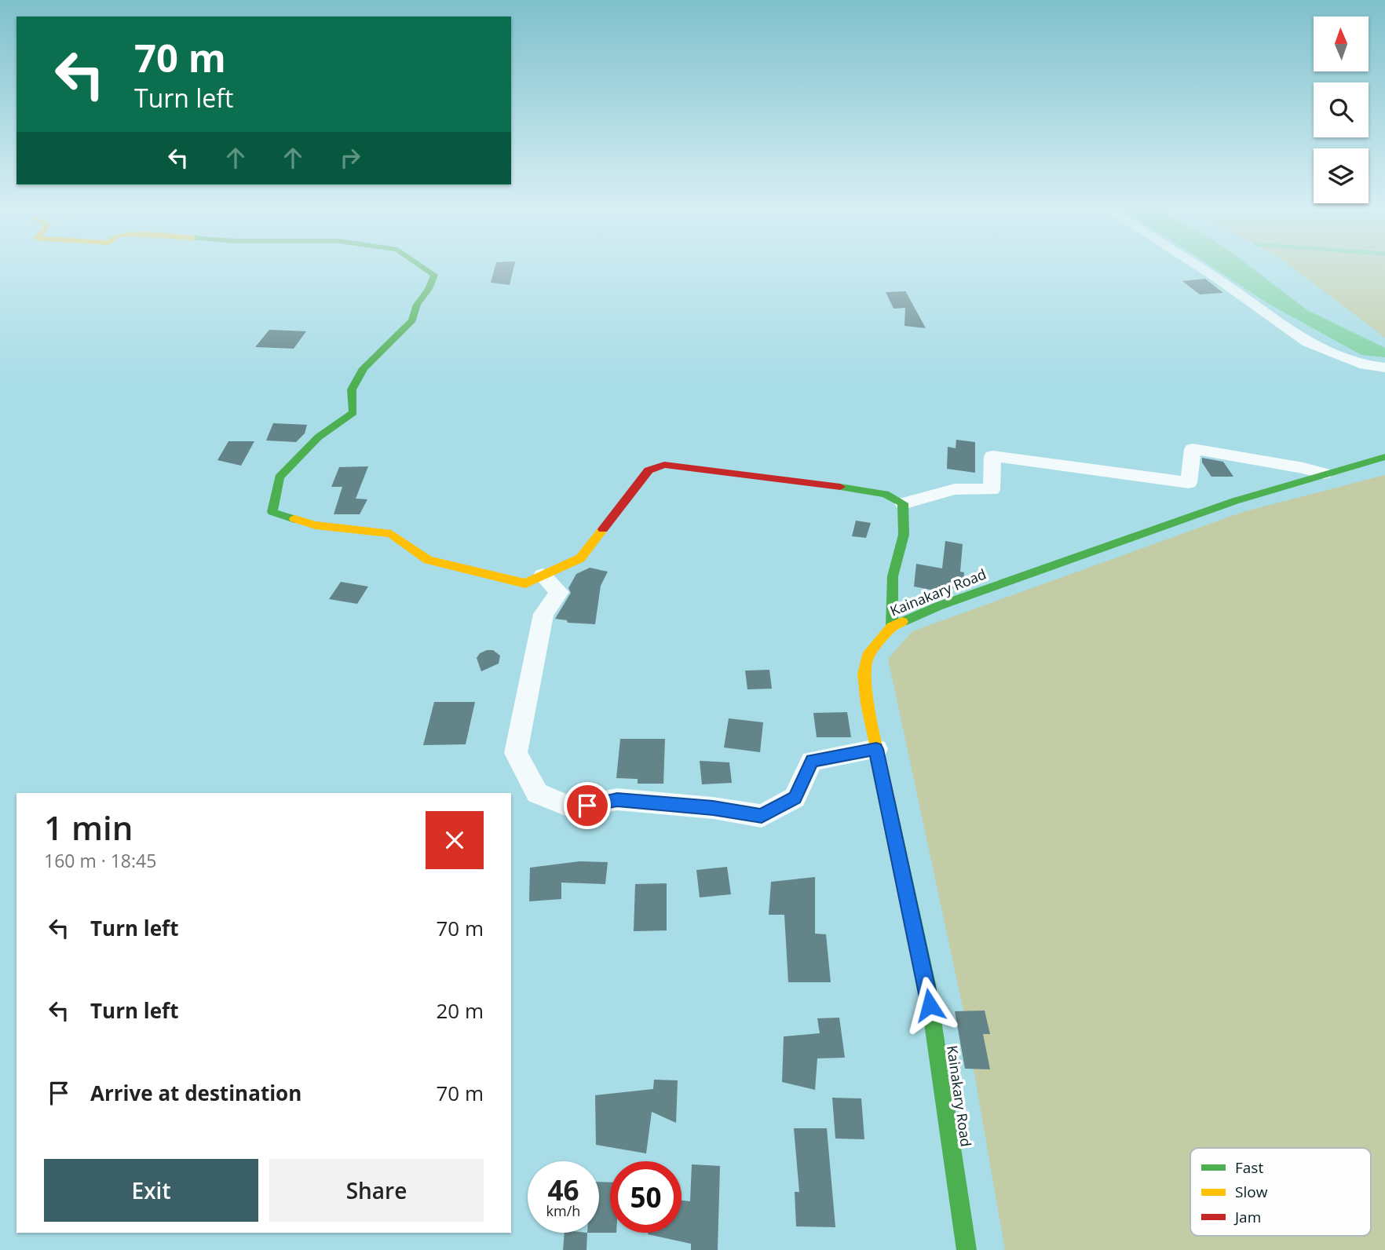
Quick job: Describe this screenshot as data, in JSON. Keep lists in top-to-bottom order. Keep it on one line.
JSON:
{"streets":{"street":["Kainakary Road"]},"legend":["Fast","Slow","Jam"],"north":"top","page":{"turn":["70 m","Turn left"],"heading":["1 min","160 m · 18:45"],"list":[{"name":"Turn left","value":"70 m"},{"name":"Turn left","value":"20 m"},{"name":"Arrive at destination","value":"70 m"}],"buttons":["Exit","Share"],"speed":"46 km/h","limit":"50"}}
